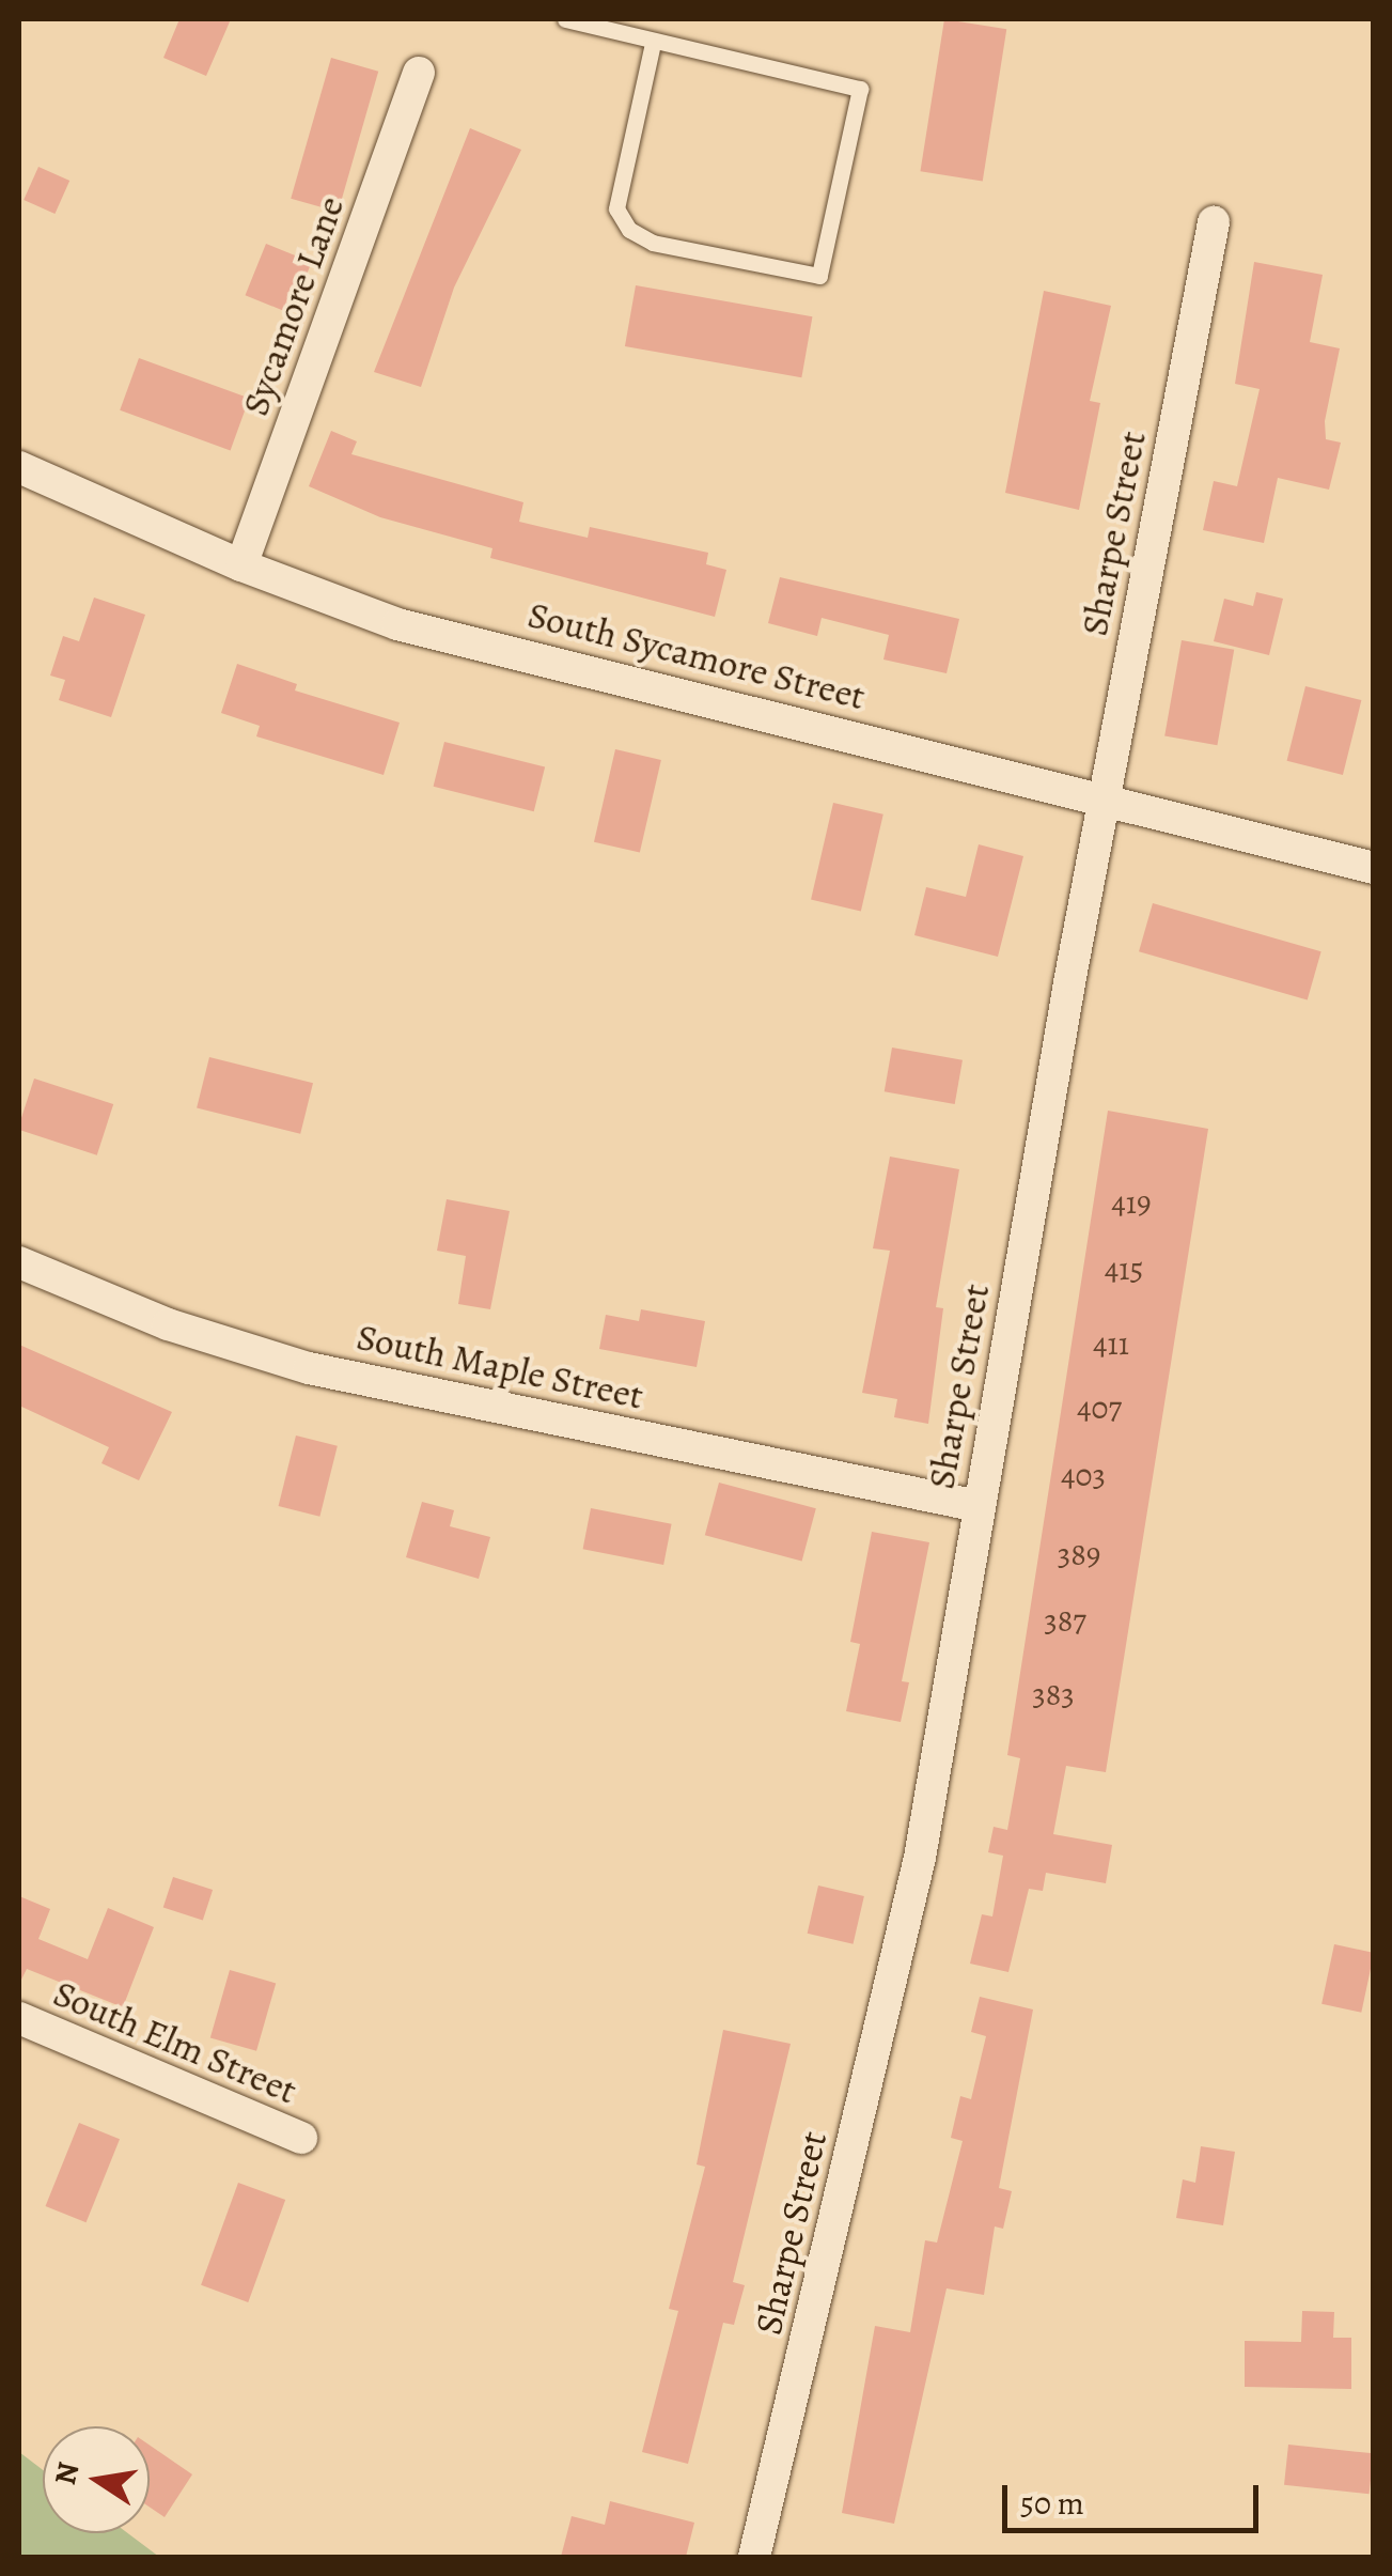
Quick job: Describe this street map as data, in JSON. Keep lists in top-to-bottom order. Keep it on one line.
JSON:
{"streets":{"street":["Sycamore Lane","Sharpe Street","South Sycamore Street","South Maple Street","South Elm Street"]},"crossings":[["Sycamore Lane","South Sycamore Street"],["Sharpe Street","South Sycamore Street"],["Sharpe Street","South Maple Street"]],"house_numbers":["419","415","411","407","403","389","387","383"],"scale_bar":"50 m","north":"left"}
